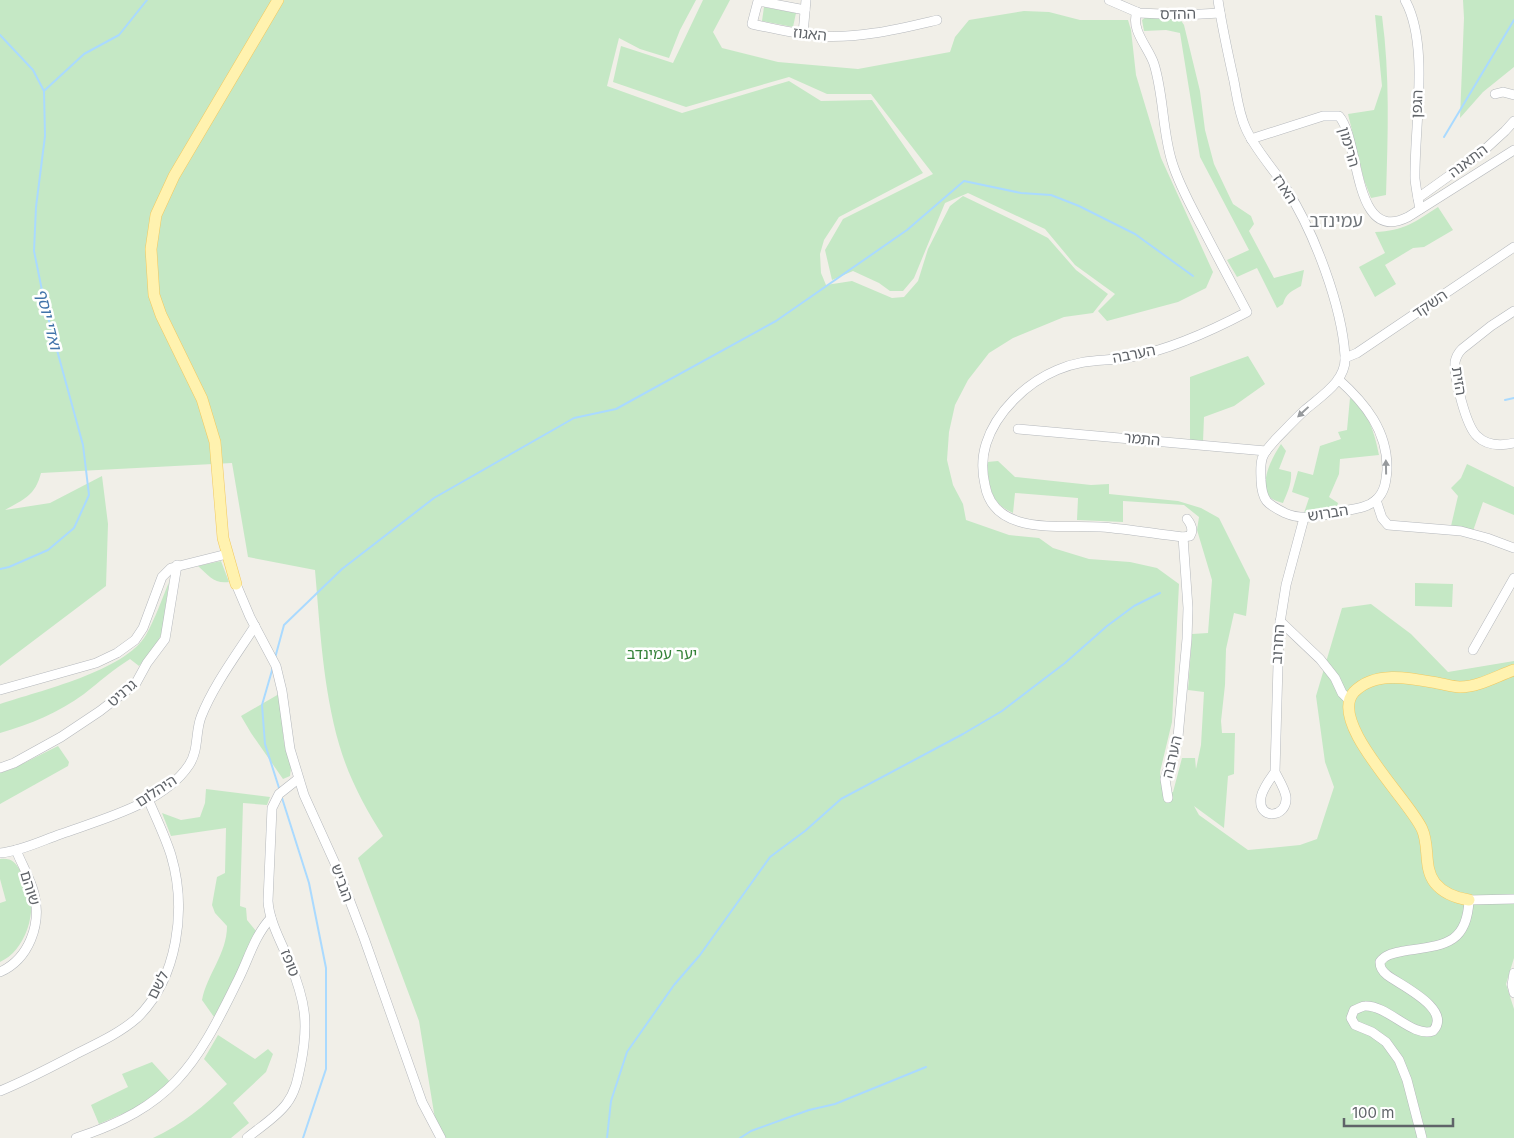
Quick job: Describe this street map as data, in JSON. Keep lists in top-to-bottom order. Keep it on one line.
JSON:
{"streets":{"street":["ההדס","האגוז","הגפן","הרימון","התאנה","הארז","השקד","הערבה","הזית","התמר","הברוש","החרוב","גרניט","היהלום","הגביש","שוהם","טופז","לשם"]},"crossings":[["ההדס","הארז"],["ההדס","הערבה"],["הגפן","הרימון"],["הגפן","התאנה"],["הרימון","הארז"],["הארז","השקד"],["הארז","התמר"],["הארז","הברוש"],["הארז","החרוב"],["התמר","הברוש"],["התמר","החרוב"],["הברוש","החרוב"],["היהלום","הגביש"],["היהלום","שוהם"],["היהלום","לשם"],["הגביש","טופז"]],"districts":["עמינדב"],"water":["ואדי יוסף"],"parks":["יער עמינדב"],"scale_bar":"100 m"}
